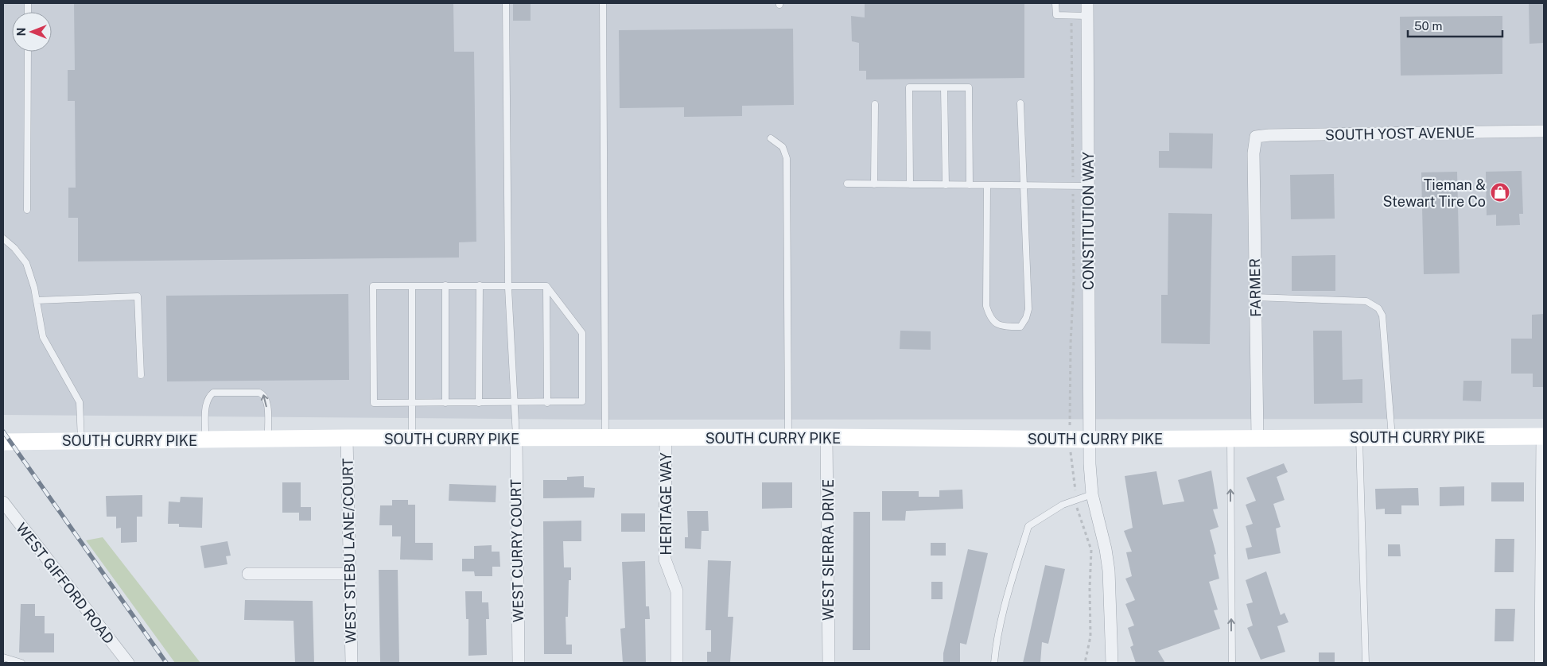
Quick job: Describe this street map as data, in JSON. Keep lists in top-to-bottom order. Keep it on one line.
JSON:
{"streets":{"main road":["SOUTH CURRY PIKE"],"street":["SOUTH YOST AVENUE","CONSTITUTION WAY","FARMER","HERITAGE WAY","WEST SIERRA DRIVE","WEST STEBU LANE/COURT","WEST CURRY COURT","WEST GIFFORD ROAD"]},"crossings":[["SOUTH YOST AVENUE","FARMER"],["CONSTITUTION WAY","SOUTH CURRY PIKE"],["FARMER","SOUTH CURRY PIKE"],["SOUTH CURRY PIKE","HERITAGE WAY"],["SOUTH CURRY PIKE","WEST SIERRA DRIVE"],["SOUTH CURRY PIKE","WEST STEBU LANE/COURT"],["SOUTH CURRY PIKE","WEST CURRY COURT"]],"places":{"shop":["Tieman & Stewart Tire Co"]},"scale_bar":"50 m","north":"left"}
